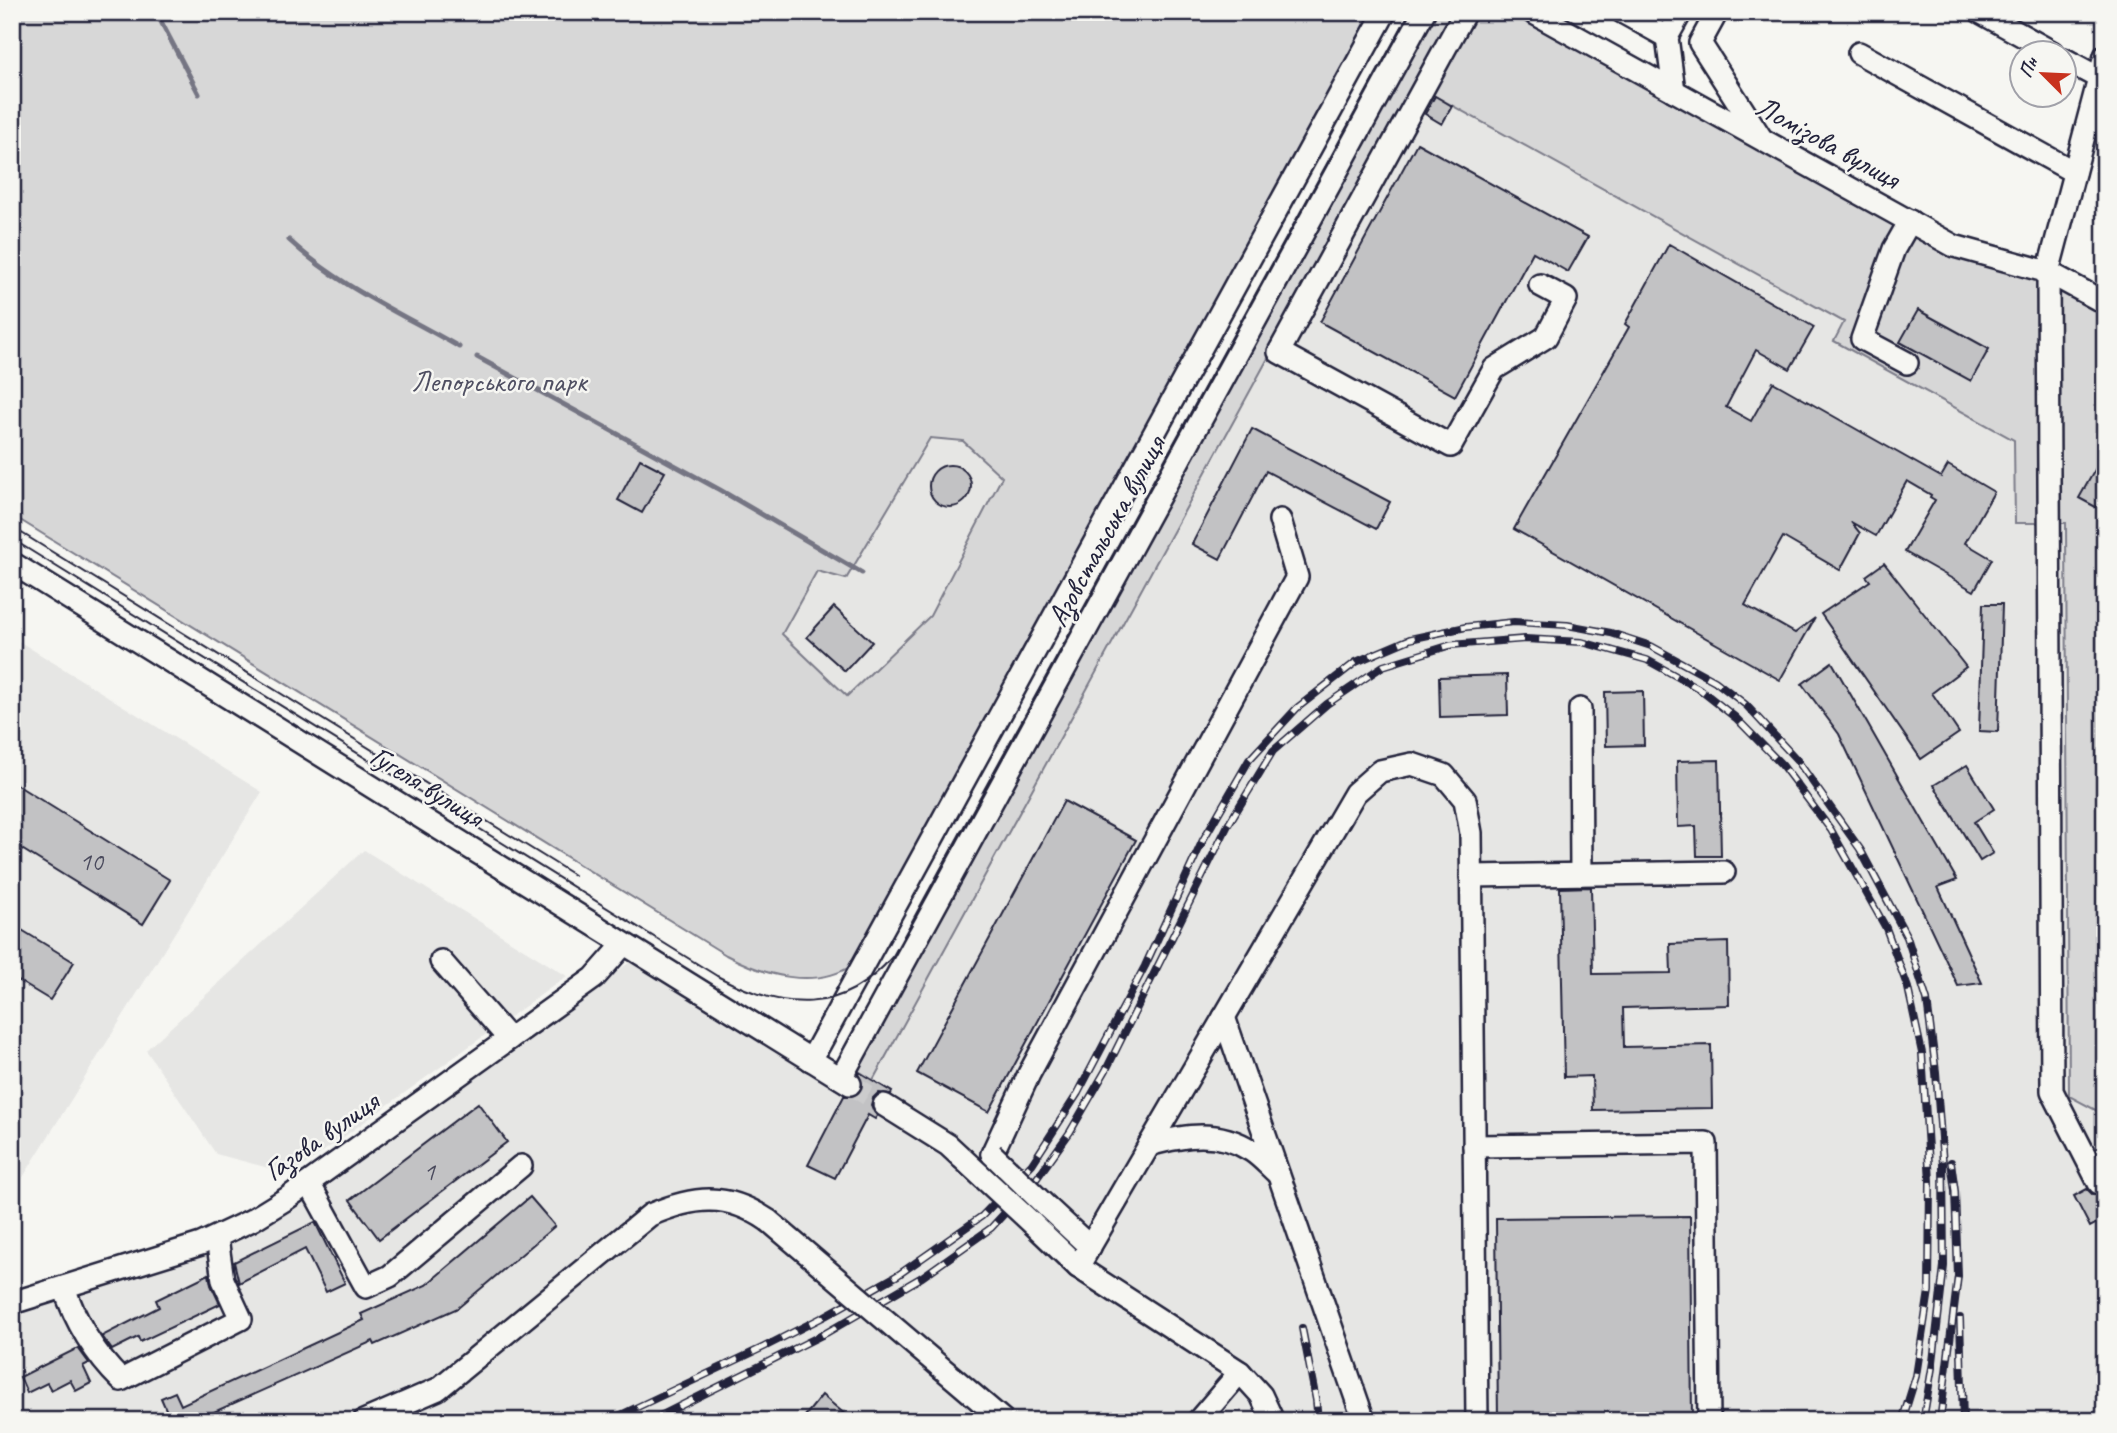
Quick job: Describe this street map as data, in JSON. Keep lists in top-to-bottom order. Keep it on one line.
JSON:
{"streets":{"street":["Ломізова вулиця","Азовстальська вулиця","Гугеля вулиця","Газова вулиця"]},"crossings":[["Азовстальська вулиця","Гугеля вулиця"],["Гугеля вулиця","Газова вулиця"]],"parks":["Лепорського парк"],"house_numbers":["10","1"],"north":"top left"}
